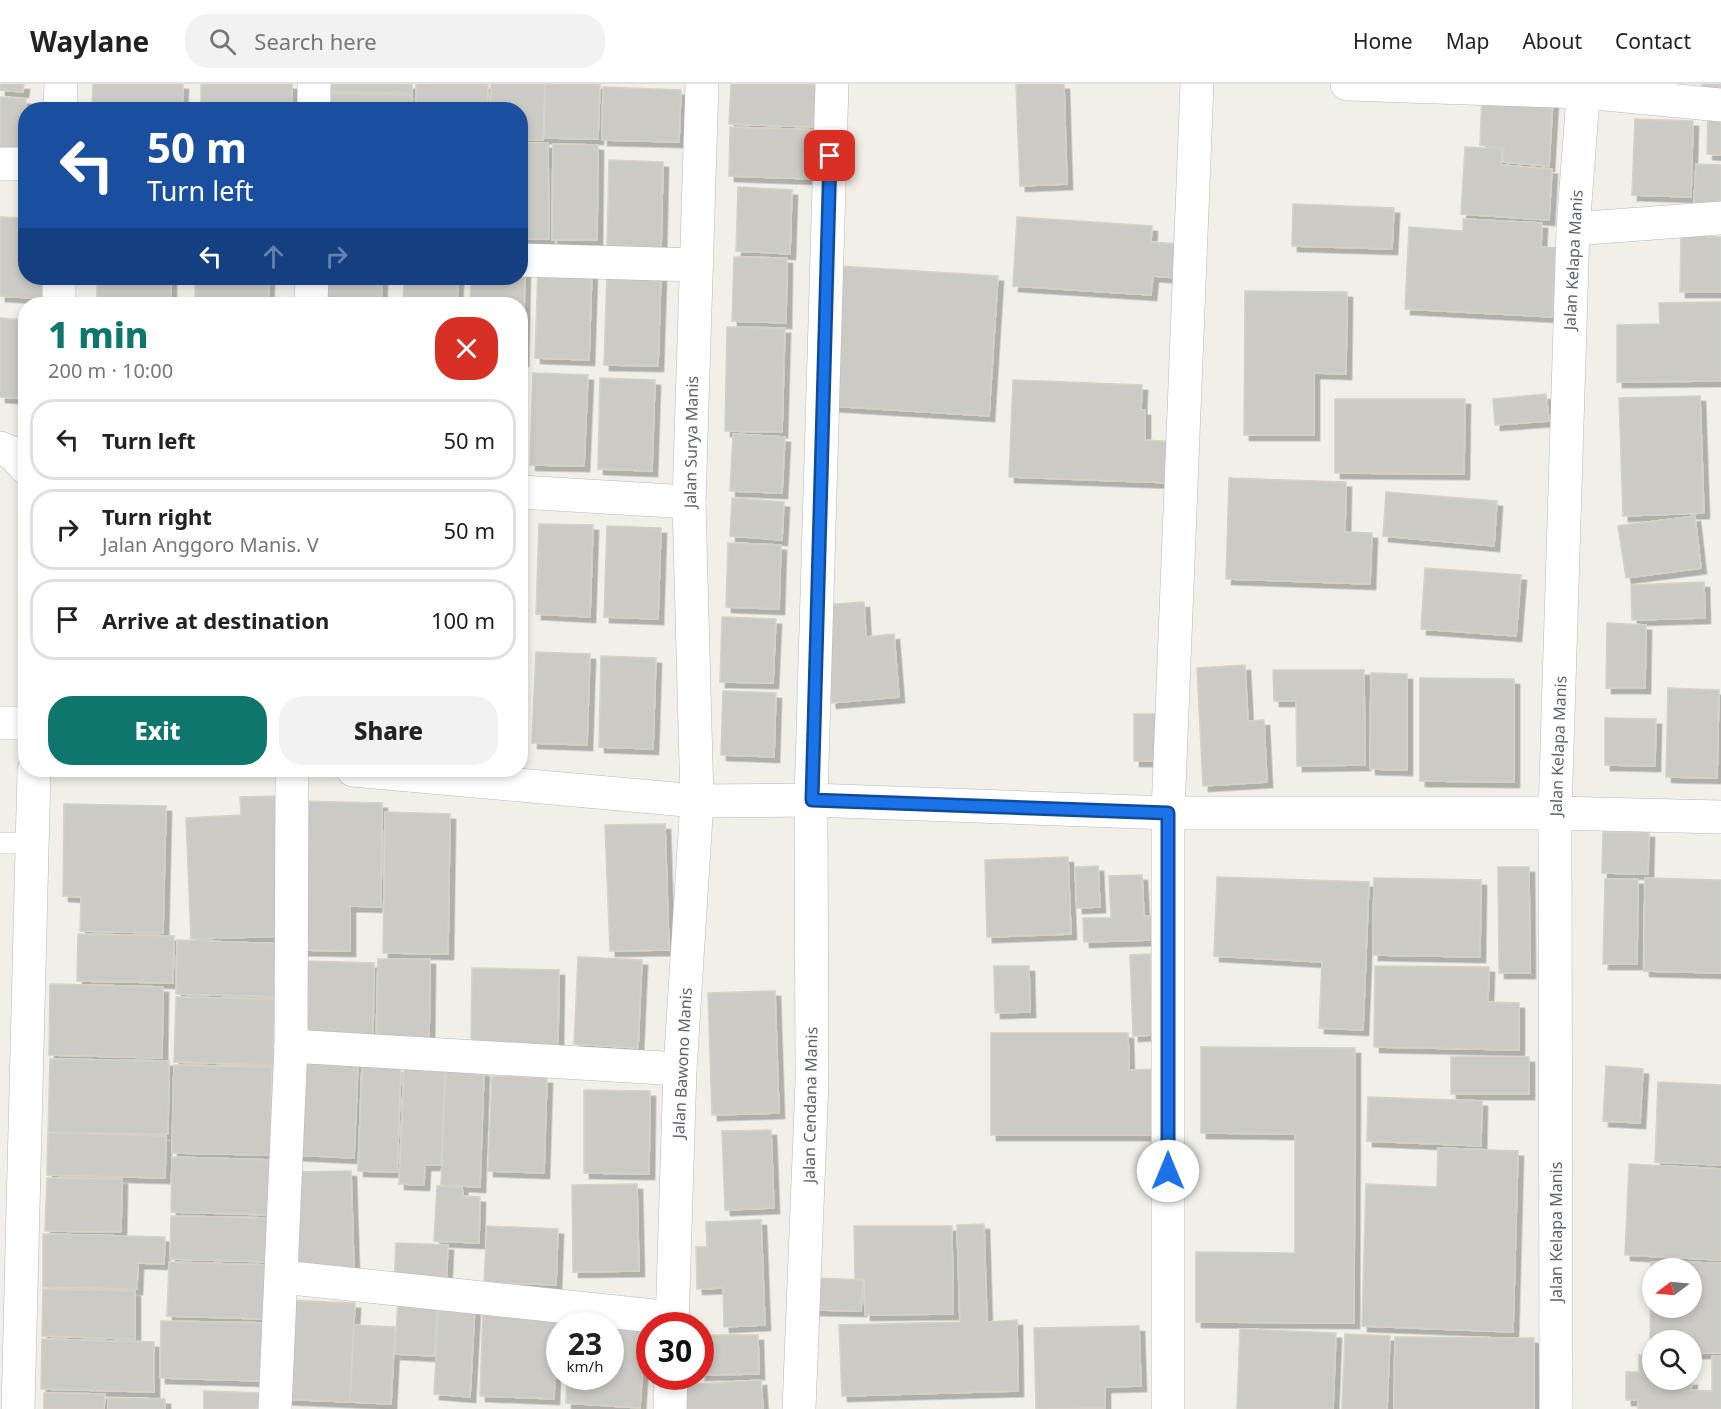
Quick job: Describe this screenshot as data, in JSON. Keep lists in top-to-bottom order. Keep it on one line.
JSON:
{"streets":{"street":["Jalan Kelapa Manis","Jalan Surya Manis","Jalan Bawono Manis","Jalan Cendana Manis"]},"crossings":[["Jalan Surya Manis","Jalan Bawono Manis"]],"north":"left","page":{"header":"Waylane","search":"Search here","nav":["Home","Map","About","Contact"],"turn":["50 m","Turn left"],"heading":["1 min","200 m · 10:00"],"list":[{"name":"Turn left","value":"50 m"},{"name":"Turn right","note":"Jalan Anggoro Manis. V","value":"50 m"},{"name":"Arrive at destination","value":"100 m"}],"buttons":["Exit","Share"],"speed":"23 km/h","limit":"30"}}
